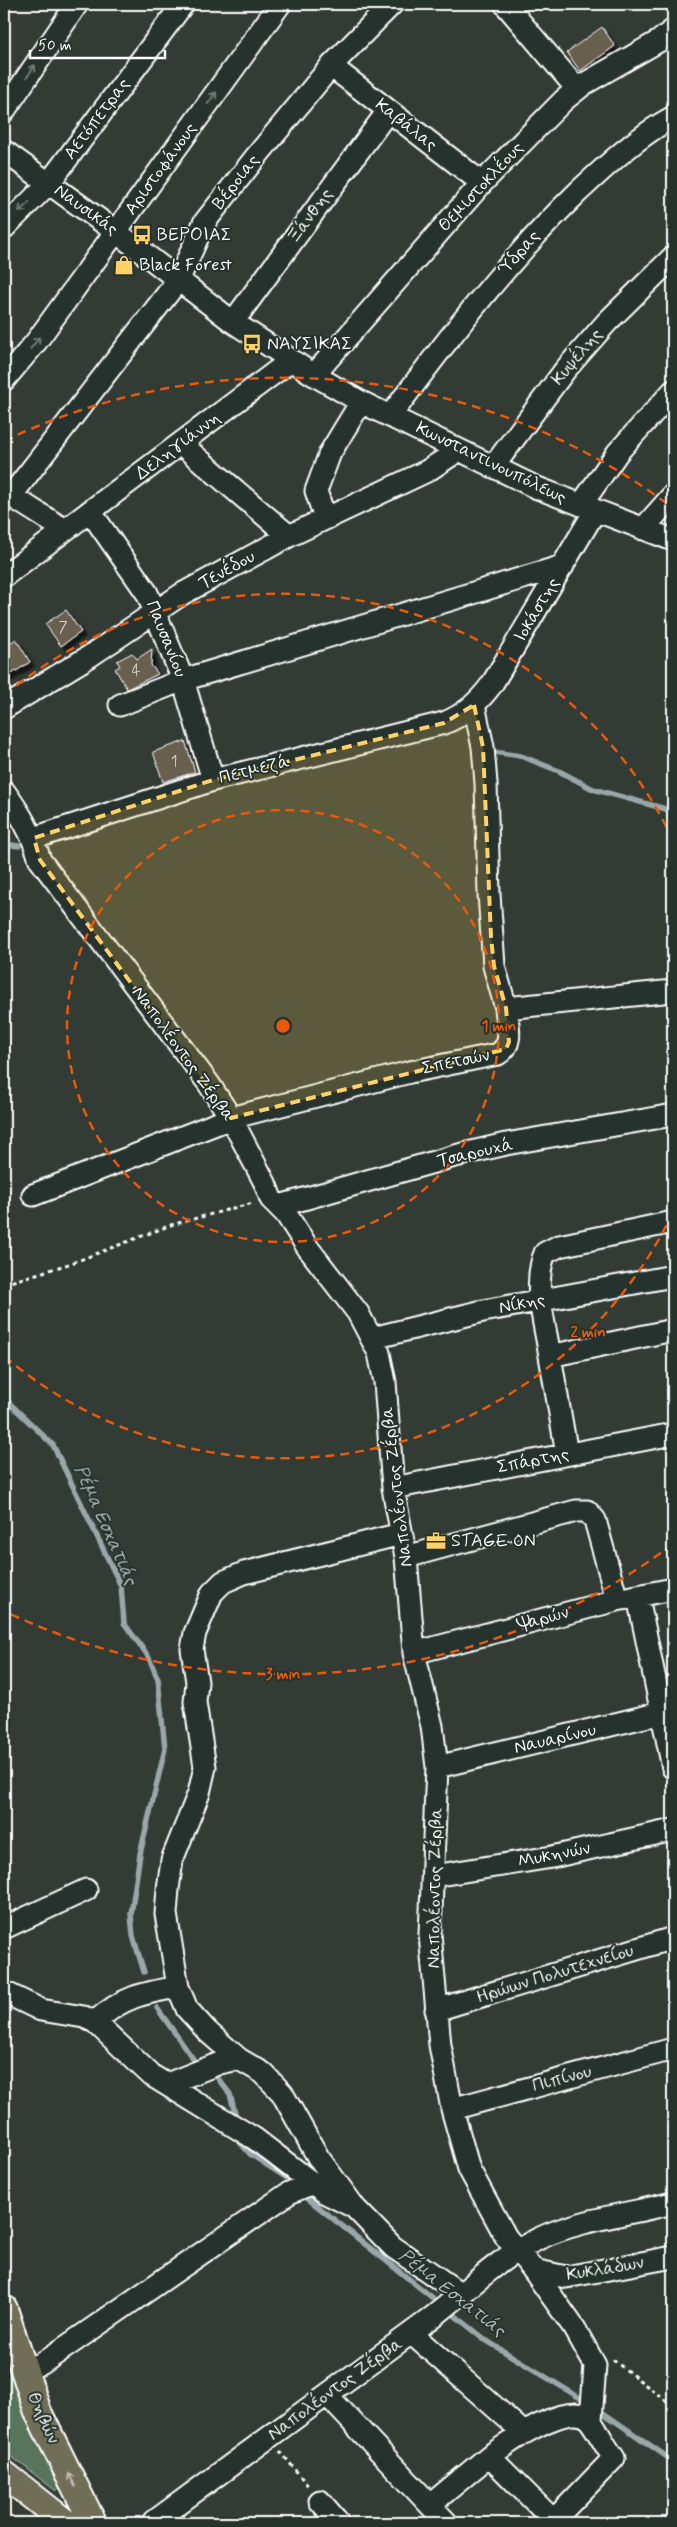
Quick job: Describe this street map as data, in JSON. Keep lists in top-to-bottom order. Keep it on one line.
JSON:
{"streets":{"main road":["Θηβών"],"street":["Αετόπετρας","Καβάλας","Αριστοφάνους","Βέροιας","Θεμιστοκλέους","Ναυσικάς","Ξάνθης","Ύδρας","Κυψέλης","Δεληγιάννη","Κωνσταντινουπόλεως","Τενέδου","Ιοκάστης","Παυσανίου","Πετμεζά","Ναπολέοντος Ζέρβα","Σπετσών","Τσαρουχά","Νίκης","Σπάρτης","Ψαρών","Ναυαρίνου","Μυκηνών","Ηρώων Πολυτεχνείου","Πιπίνου","Κυκλάδων"]},"crossings":[["Αετόπετρας","Ναυσικάς"],["Καβάλας","Βέροιας"],["Καβάλας","Θεμιστοκλέους"],["Καβάλας","Ξάνθης"],["Αριστοφάνους","Ναυσικάς"],["Βέροιας","Ναυσικάς"],["Βέροιας","Δεληγιάννη"],["Θεμιστοκλέους","Ναυσικάς"],["Θεμιστοκλέους","Κωνσταντινουπόλεως"],["Ναυσικάς","Ξάνθης"],["Ναυσικάς","Δεληγιάννη"],["Ναυσικάς","Κωνσταντινουπόλεως"],["Ύδρας","Κωνσταντινουπόλεως"],["Κυψέλης","Κωνσταντινουπόλεως"],["Δεληγιάννη","Παυσανίου"],["Κωνσταντινουπόλεως","Τενέδου"],["Κωνσταντινουπόλεως","Ιοκάστης"],["Τενέδου","Παυσανίου"],["Ιοκάστης","Πετμεζά"],["Ιοκάστης","Σπετσών"],["Παυσανίου","Πετμεζά"],["Πετμεζά","Ναπολέοντος Ζέρβα"],["Πετμεζά","Σπετσών"],["Ναπολέοντος Ζέρβα","Σπετσών"],["Ναπολέοντος Ζέρβα","Τσαρουχά"],["Ναπολέοντος Ζέρβα","Νίκης"],["Ναπολέοντος Ζέρβα","Σπάρτης"],["Ναπολέοντος Ζέρβα","Ψαρών"],["Ναπολέοντος Ζέρβα","Ναυαρίνου"],["Ναπολέοντος Ζέρβα","Μυκηνών"],["Ναπολέοντος Ζέρβα","Ηρώων Πολυτεχνείου"],["Ναπολέοντος Ζέρβα","Πιπίνου"],["Ναπολέοντος Ζέρβα","Κυκλάδων"]],"one_way":["Αριστοφάνους","Θηβών"],"water":["Ρέμα Εσχατιάς"],"places":{"bus stop":["ΒΕΡΟΙΑΣ","ΝΑΥΣΙΚΑΣ"],"shop":["Black Forest"],"office":["STAGE ON"]},"house_numbers":["7","4","1"],"scale_bar":"50 m","rings":["1 min","2 min","3 min"]}
